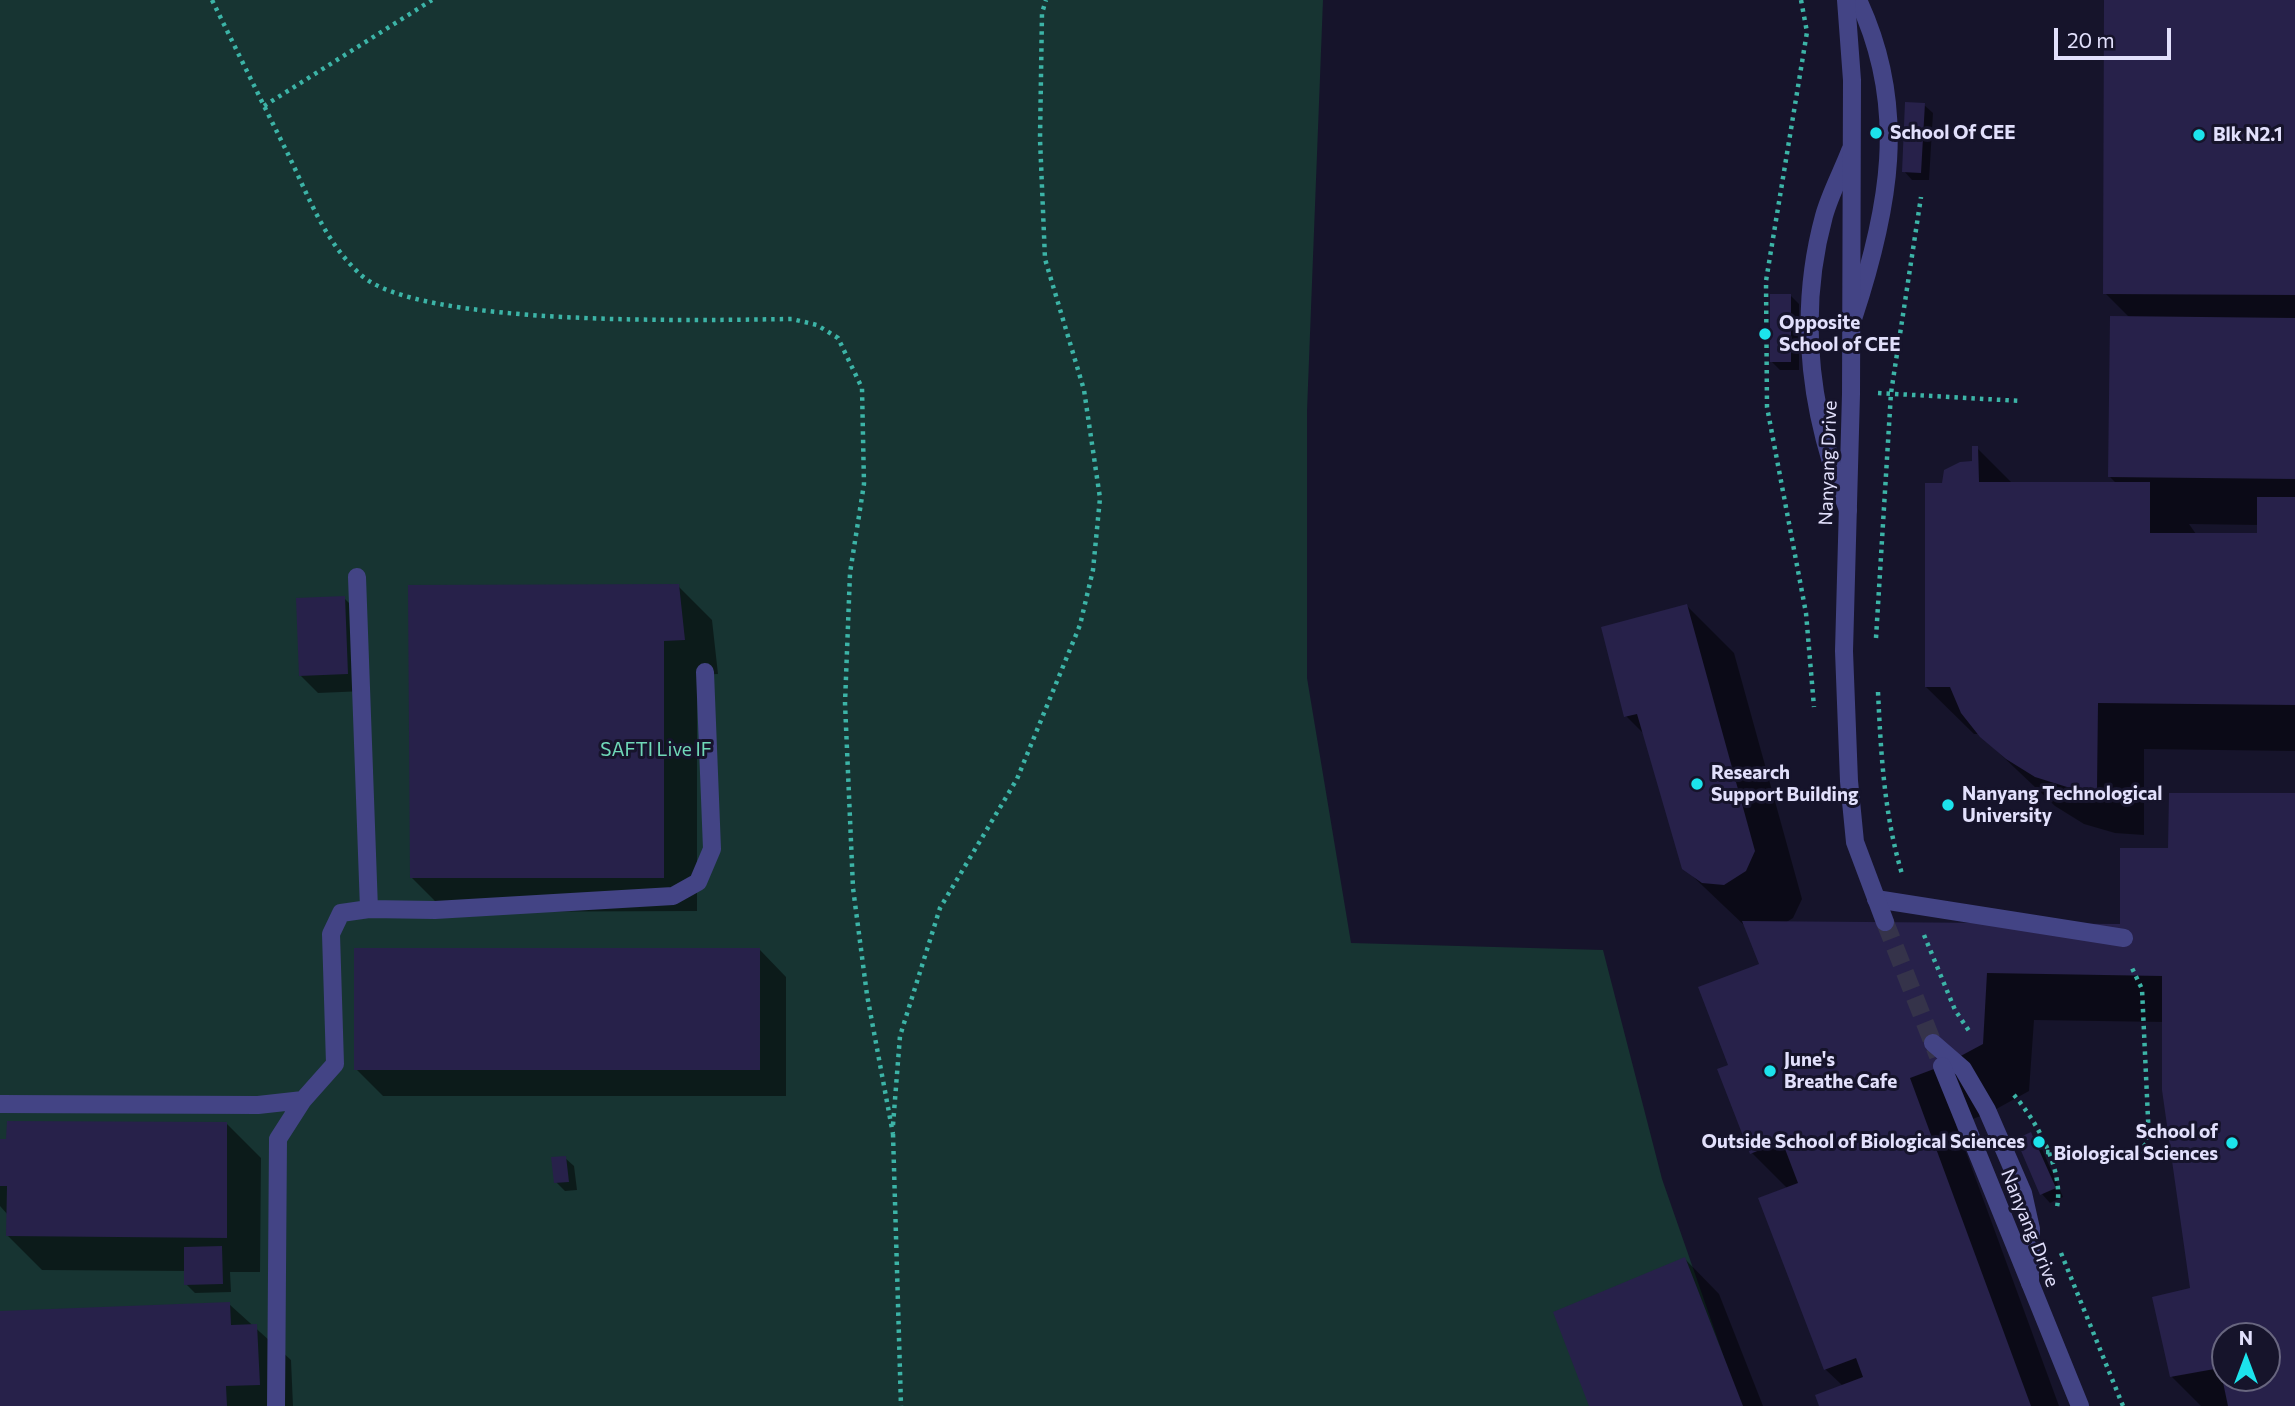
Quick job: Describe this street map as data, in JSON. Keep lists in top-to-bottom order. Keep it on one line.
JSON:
{"streets":{"street":["Nanyang Drive"]},"parks":["SAFTI Live IF"],"places":["School Of CEE","Blk N2.1","Opposite School of CEE","Research Support Building","Nanyang Technological University","June's Breathe Cafe","Outside School of Biological Sciences","School of Biological Sciences"],"scale_bar":"20 m","north":"top"}
